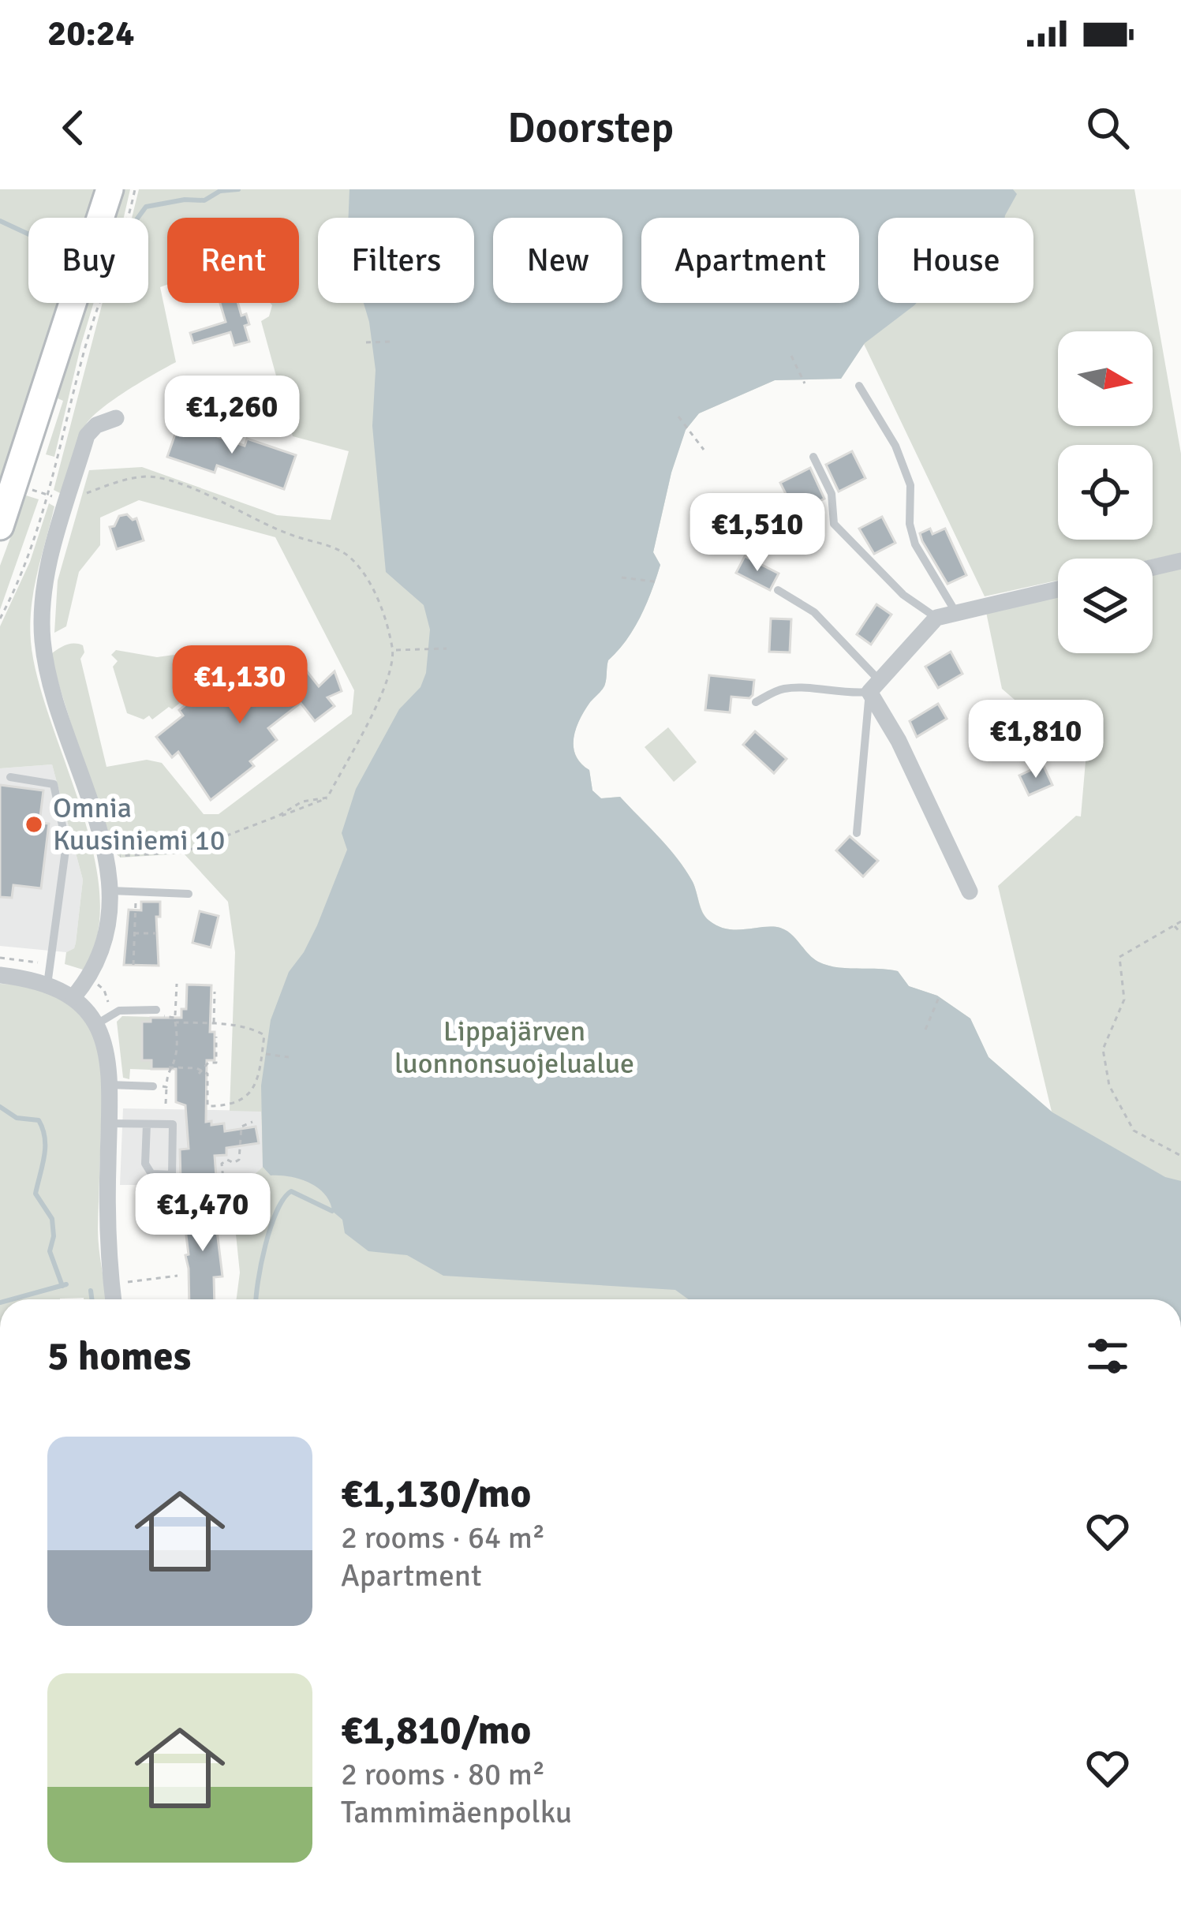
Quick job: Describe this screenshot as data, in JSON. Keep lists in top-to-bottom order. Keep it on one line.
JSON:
{"parks":["Lippajärven luonnonsuojelualue"],"places":["Omnia Kuusiniemi 10"],"north":"right","page":{"status":"20:24","header":"Doorstep","chip":["Buy","Rent","Filters","New","Apartment","House"],"price":["€1,260","€1,510","€1,130","€1,810","€1,470"],"heading":"5 homes","list":[{"name":"€1,130/mo","note":"2 rooms · 64 m² · Apartment"},{"name":"€1,810/mo","note":"2 rooms · 80 m² · Tammimäenpolku"}]}}
